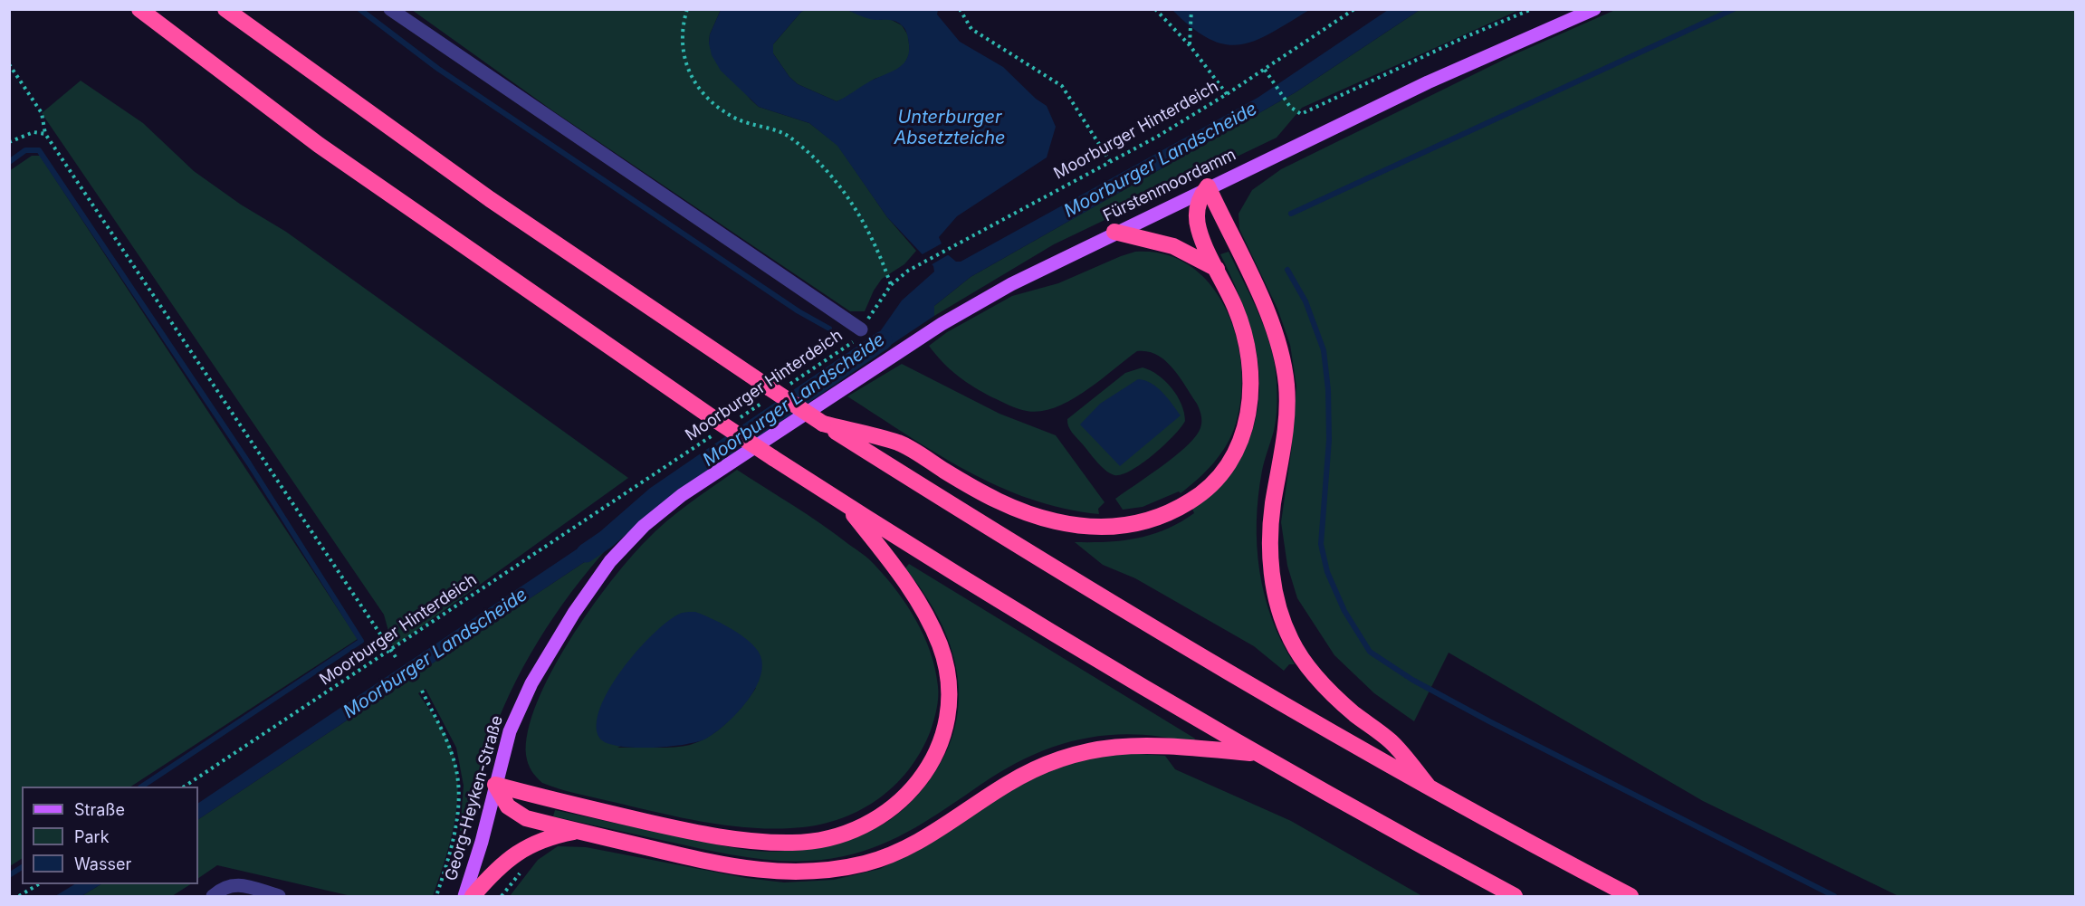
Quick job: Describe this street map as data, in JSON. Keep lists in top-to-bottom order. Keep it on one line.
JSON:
{"streets":{"main road":["Fürstenmoordamm","Georg-Heyken-Straße"],"path":["Moorburger Hinterdeich"]},"crossings":[["Fürstenmoordamm","Georg-Heyken-Straße"]],"water":["Unterburger Absetzteiche","Moorburger Landscheide"],"legend":["Straße","Park","Wasser"]}
